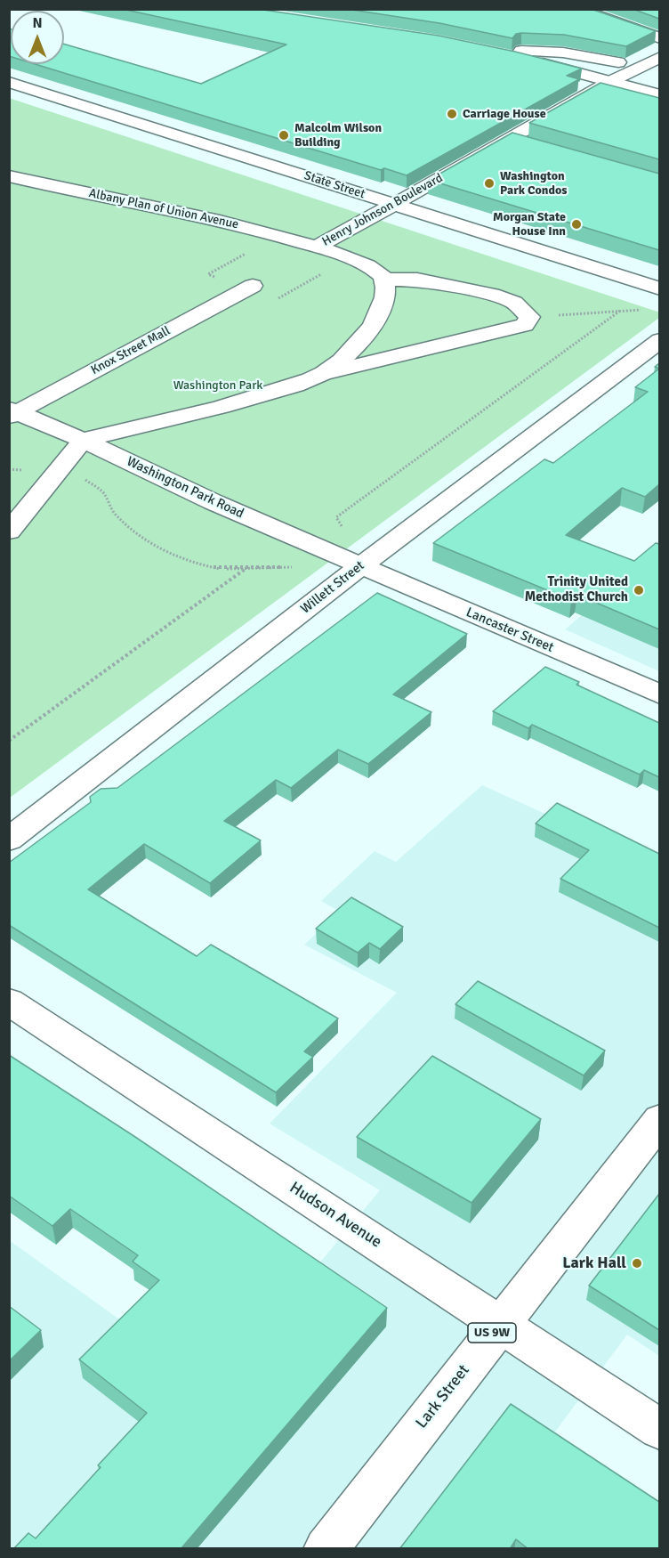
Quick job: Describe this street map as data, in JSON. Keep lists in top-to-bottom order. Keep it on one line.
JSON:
{"streets":{"street":["State Street","Albany Plan of Union Avenue","Henry Johnson Boulevard","Knox Street Mall","Washington Park Road","Willett Street","Lancaster Street","Hudson Avenue","US 9W","Lark Street"]},"crossings":[["State Street","Henry Johnson Boulevard"],["Albany Plan of Union Avenue","Henry Johnson Boulevard"],["Knox Street Mall","Washington Park Road"],["Washington Park Road","Willett Street"],["Washington Park Road","Lancaster Street"],["Willett Street","Lancaster Street"],["Hudson Avenue","Lark Street"]],"parks":["Washington Park"],"places":["Carriage House","Malcolm Wilson Building","Washington Park Condos","Morgan State House Inn","Trinity United Methodist Church","Lark Hall"],"north":"top"}
